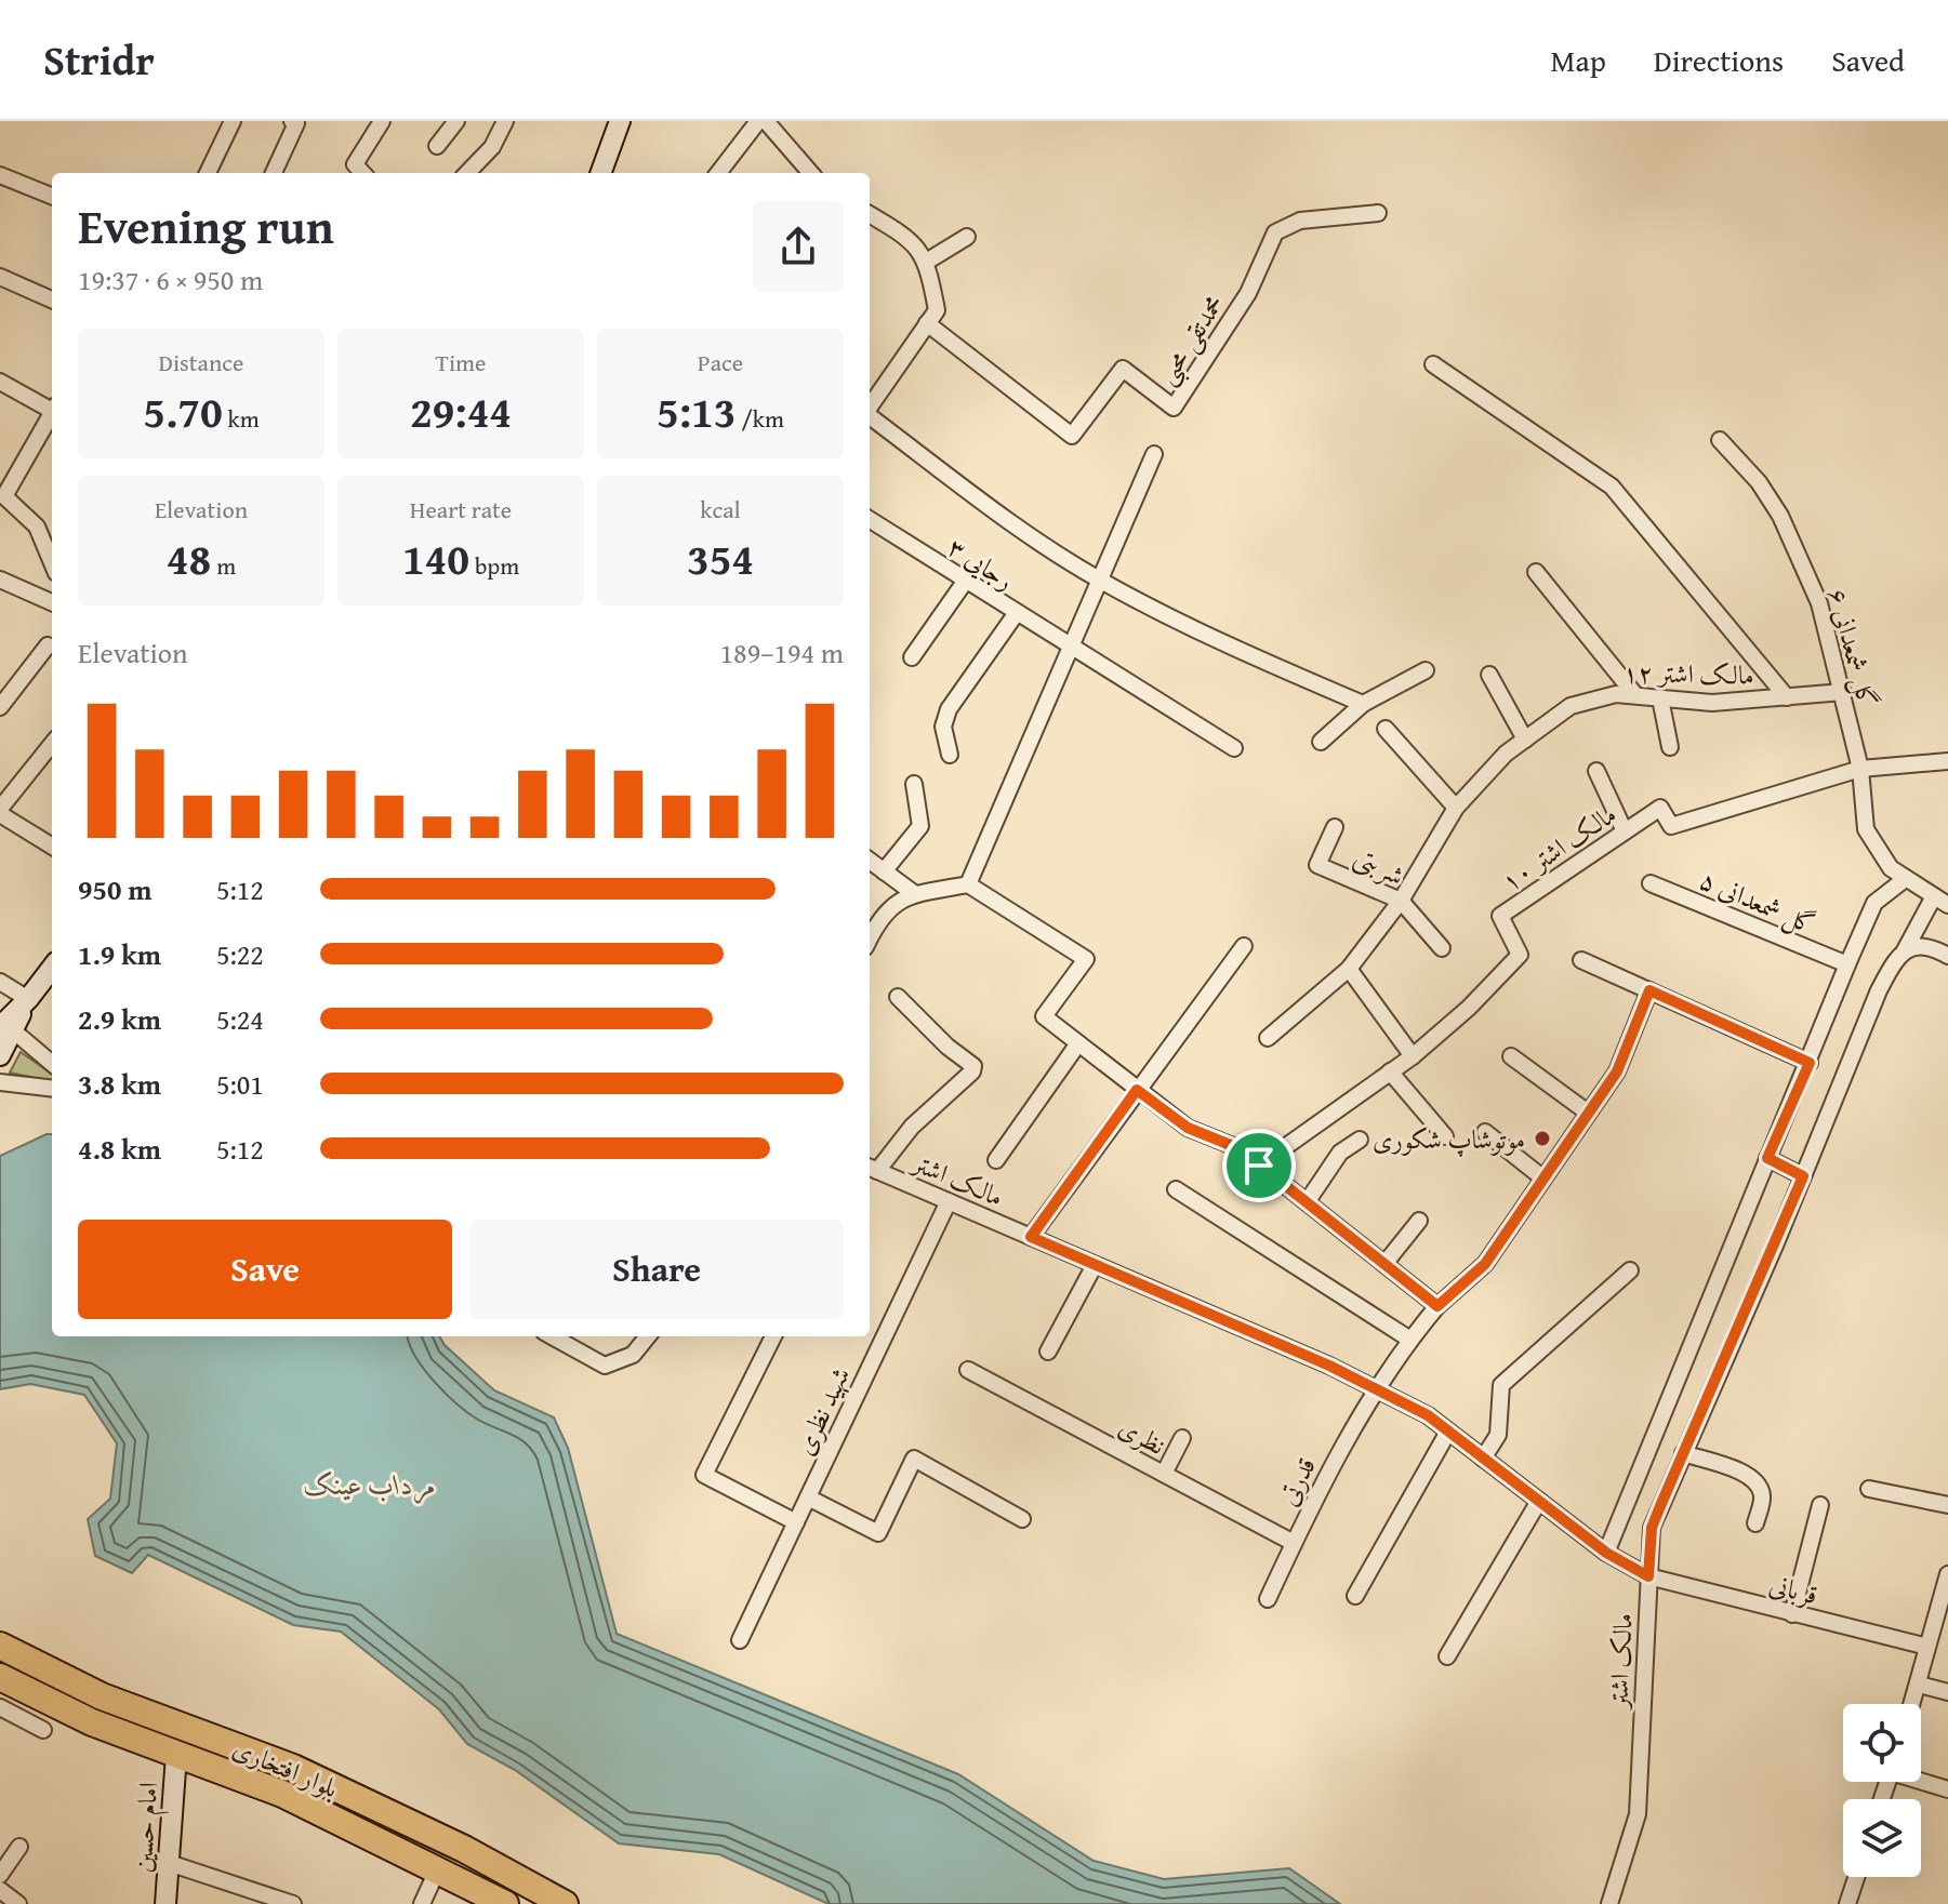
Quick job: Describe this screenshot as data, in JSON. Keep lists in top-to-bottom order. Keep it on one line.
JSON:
{"streets":{"highway":["بلوار افتخاری"],"main road":["امام حسین"],"street":["محمدتقی محبی","رجایی ۳","گل شمعدانی ۶","مالک اشتر ۱۲","مالک اشتر ۱۰","شربتی","گل شمعدانی ۵","مالک اشتر","شهید نظری","نظری","قدرتی","قربانی"]},"crossings":[["گل شمعدانی ۶","مالک اشتر ۱۲"],["گل شمعدانی ۶","مالک اشتر ۱۰"],["مالک اشتر ۱۲","شربتی"],["مالک اشتر","شهید نظری"],["مالک اشتر","قدرتی"],["مالک اشتر","قربانی"],["نظری","قدرتی"],["بلوار افتخاری","امام حسین"]],"water":["مرداب عینک"],"places":["موتوشاپ شکوری"],"page":{"header":"Stridr","nav":["Map","Directions","Saved"],"heading":["Evening run","19:37 · 6 × 950 m"],"stats":[["Distance","5.70 km"],["Time","29:44"],["Pace","5:13 /km"],["Elevation","48 m"],["Heart rate","140 bpm"],["kcal","354"]],"chart":["Elevation","189–194 m"],"list":[{"name":"950 m","note":"5:12"},{"name":"1.9 km","note":"5:22"},{"name":"2.9 km","note":"5:24"},{"name":"3.8 km","note":"5:01"},{"name":"4.8 km","note":"5:12"}],"buttons":["Save","Share"]}}
